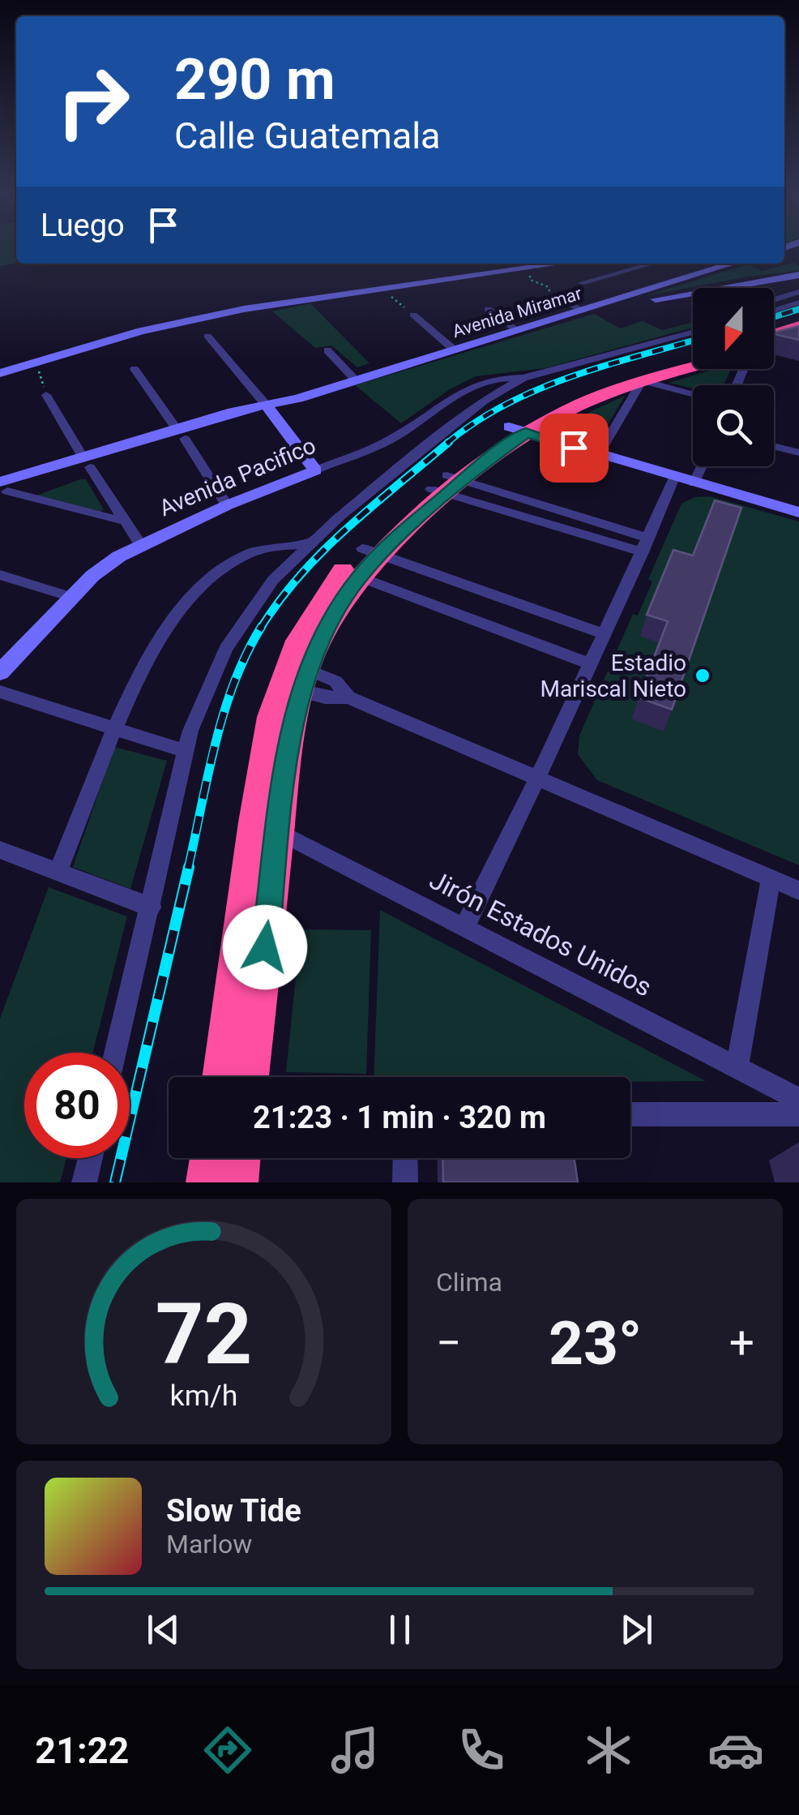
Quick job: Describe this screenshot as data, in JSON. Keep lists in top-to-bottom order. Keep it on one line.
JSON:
{"streets":{"main road":["Avenida Miramar","Avenida Pacifico"],"street":["Jirón Estados Unidos"]},"places":["Estadio Mariscal Nieto"],"north":"bottom","page":{"turn":["290 m","Calle Guatemala"],"then":"Luego","limit":"80","trip":"21:23 · 1 min · 320 m","tile":"Clima","heat":["−","23°","+"],"song":["Slow Tide","Marlow"],"tabs":"21:22","gauge":["72","km/h"]}}
